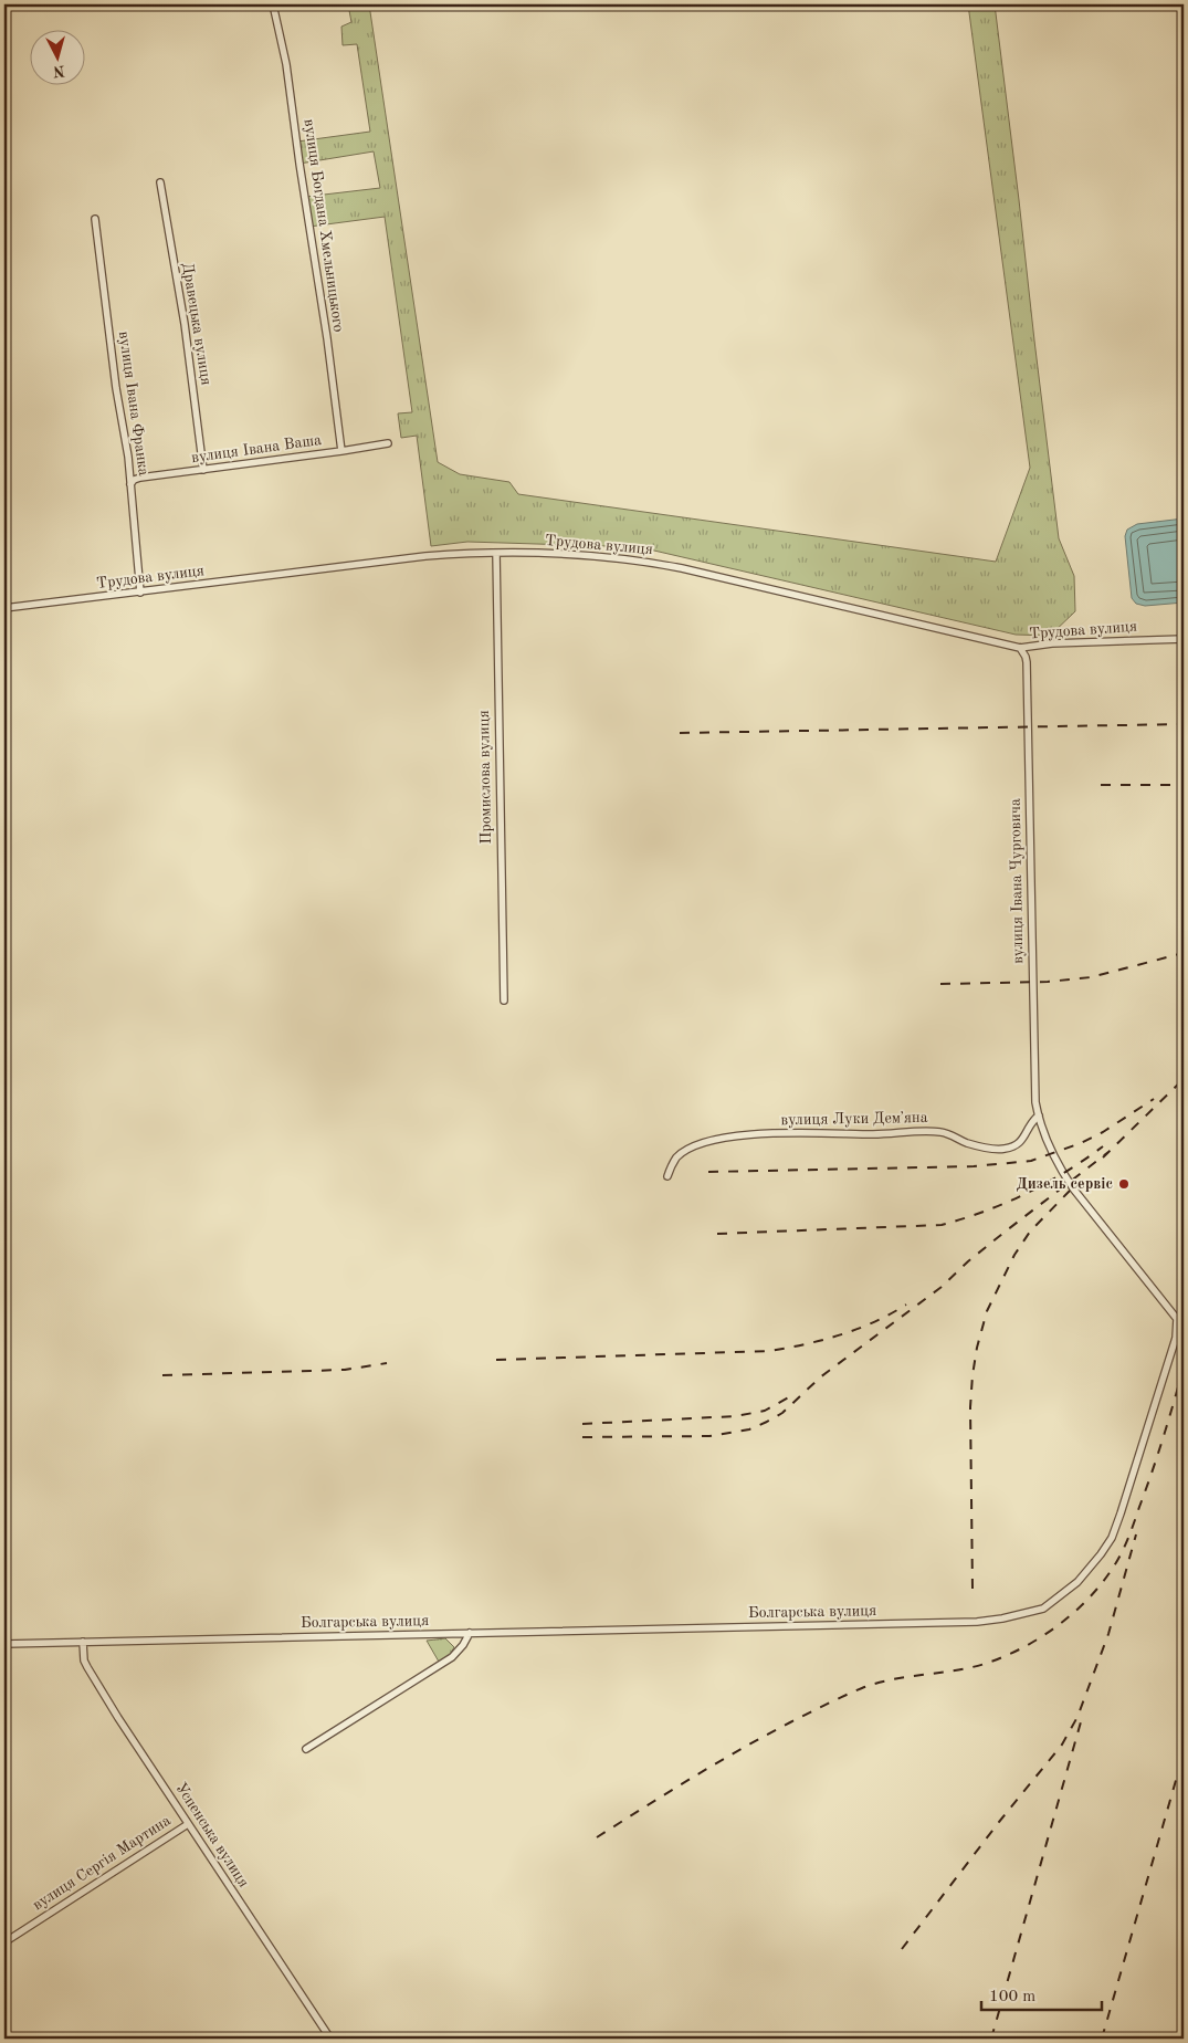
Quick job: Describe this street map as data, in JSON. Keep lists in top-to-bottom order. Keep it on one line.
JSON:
{"streets":{"street":["вулиця Богдана Хмельницького","Дравецька вулиця","вулиця Івана Франка","вулиця Івана Ваша","Трудова вулиця","Промислова вулиця","вулиця Івана Чурговича","вулиця Луки Демʼяна","Болгарська вулиця","Успенська вулиця","вулиця Сергія Мартина"]},"crossings":[["вулиця Богдана Хмельницького","вулиця Івана Ваша"],["Дравецька вулиця","вулиця Івана Ваша"],["вулиця Івана Франка","вулиця Івана Ваша"],["вулиця Івана Франка","Трудова вулиця"],["Трудова вулиця","Промислова вулиця"],["Трудова вулиця","вулиця Івана Чурговича"],["вулиця Івана Чурговича","вулиця Луки Демʼяна"],["вулиця Івана Чурговича","Болгарська вулиця"],["вулиця Луки Демʼяна","Болгарська вулиця"],["Болгарська вулиця","Успенська вулиця"],["Успенська вулиця","вулиця Сергія Мартина"]],"places":["Дизель сервіс"],"scale_bar":"100 m","north":"bottom"}
